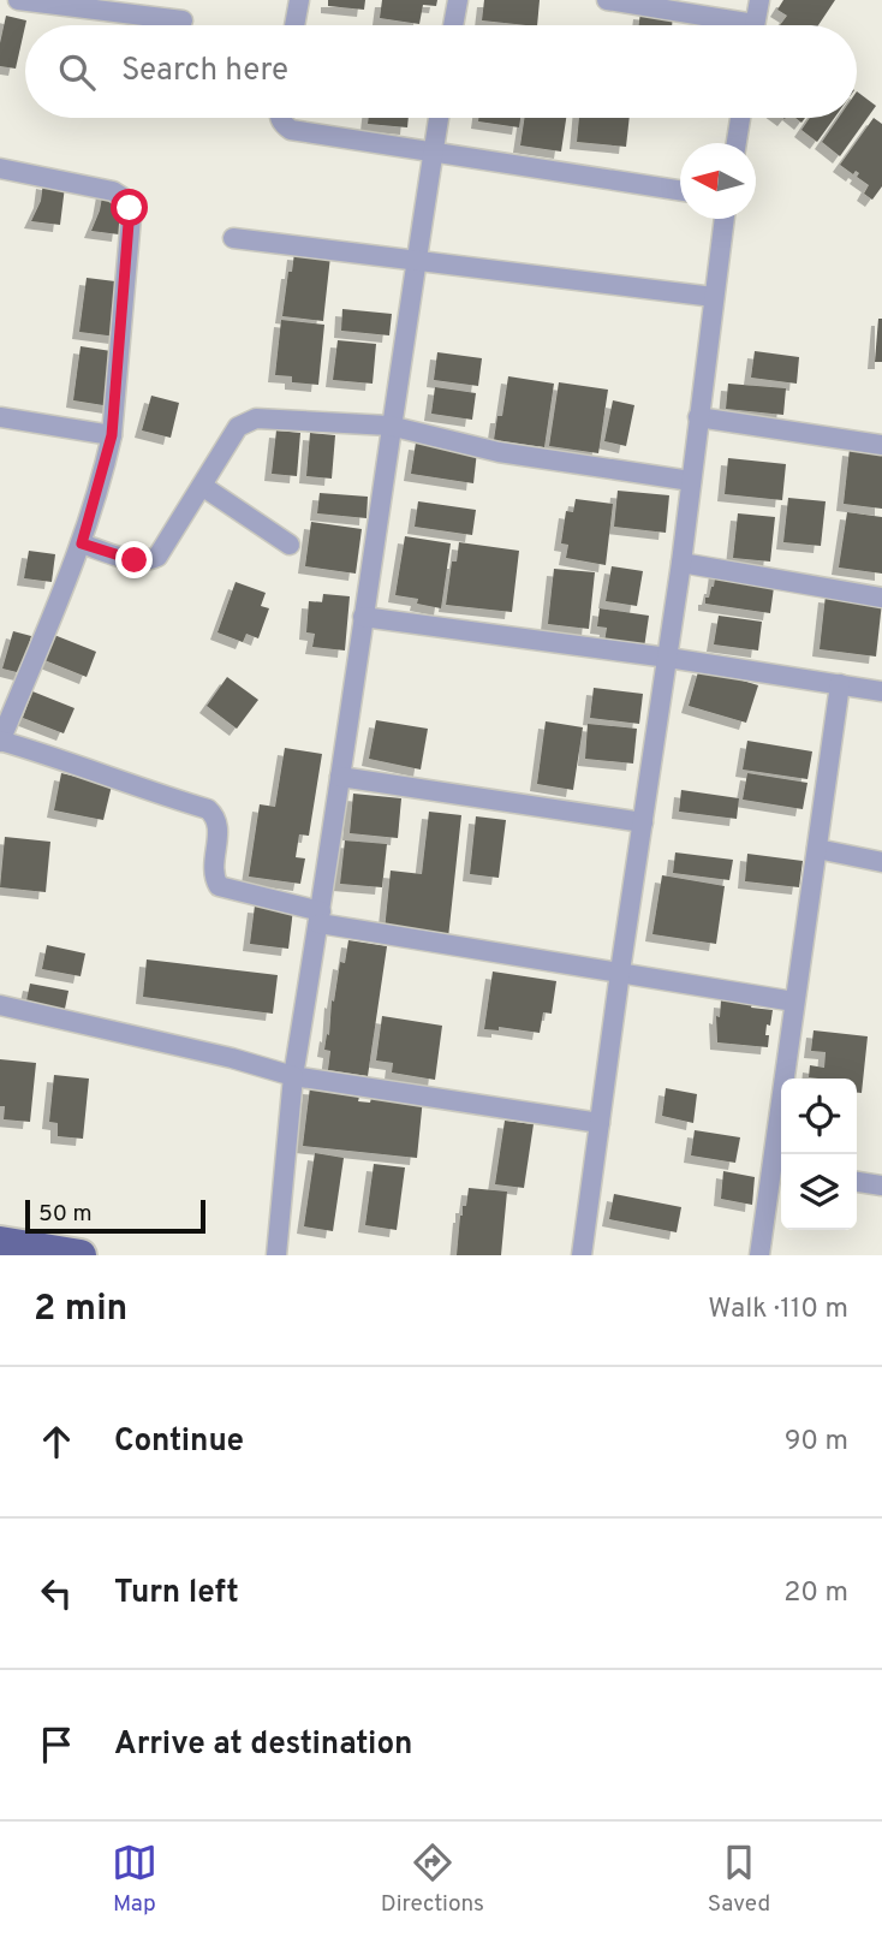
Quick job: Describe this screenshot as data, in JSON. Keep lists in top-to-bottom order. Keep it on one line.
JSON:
{"scale_bar":"50 m","north":"left","page":{"search":"Search here","scale":"50 m","heading":["2 min","Walk · 110 m"],"list":[["Continue","90 m"],["Turn left","20 m"],"Arrive at destination"],"nav":["Map","Directions","Saved"]}}
